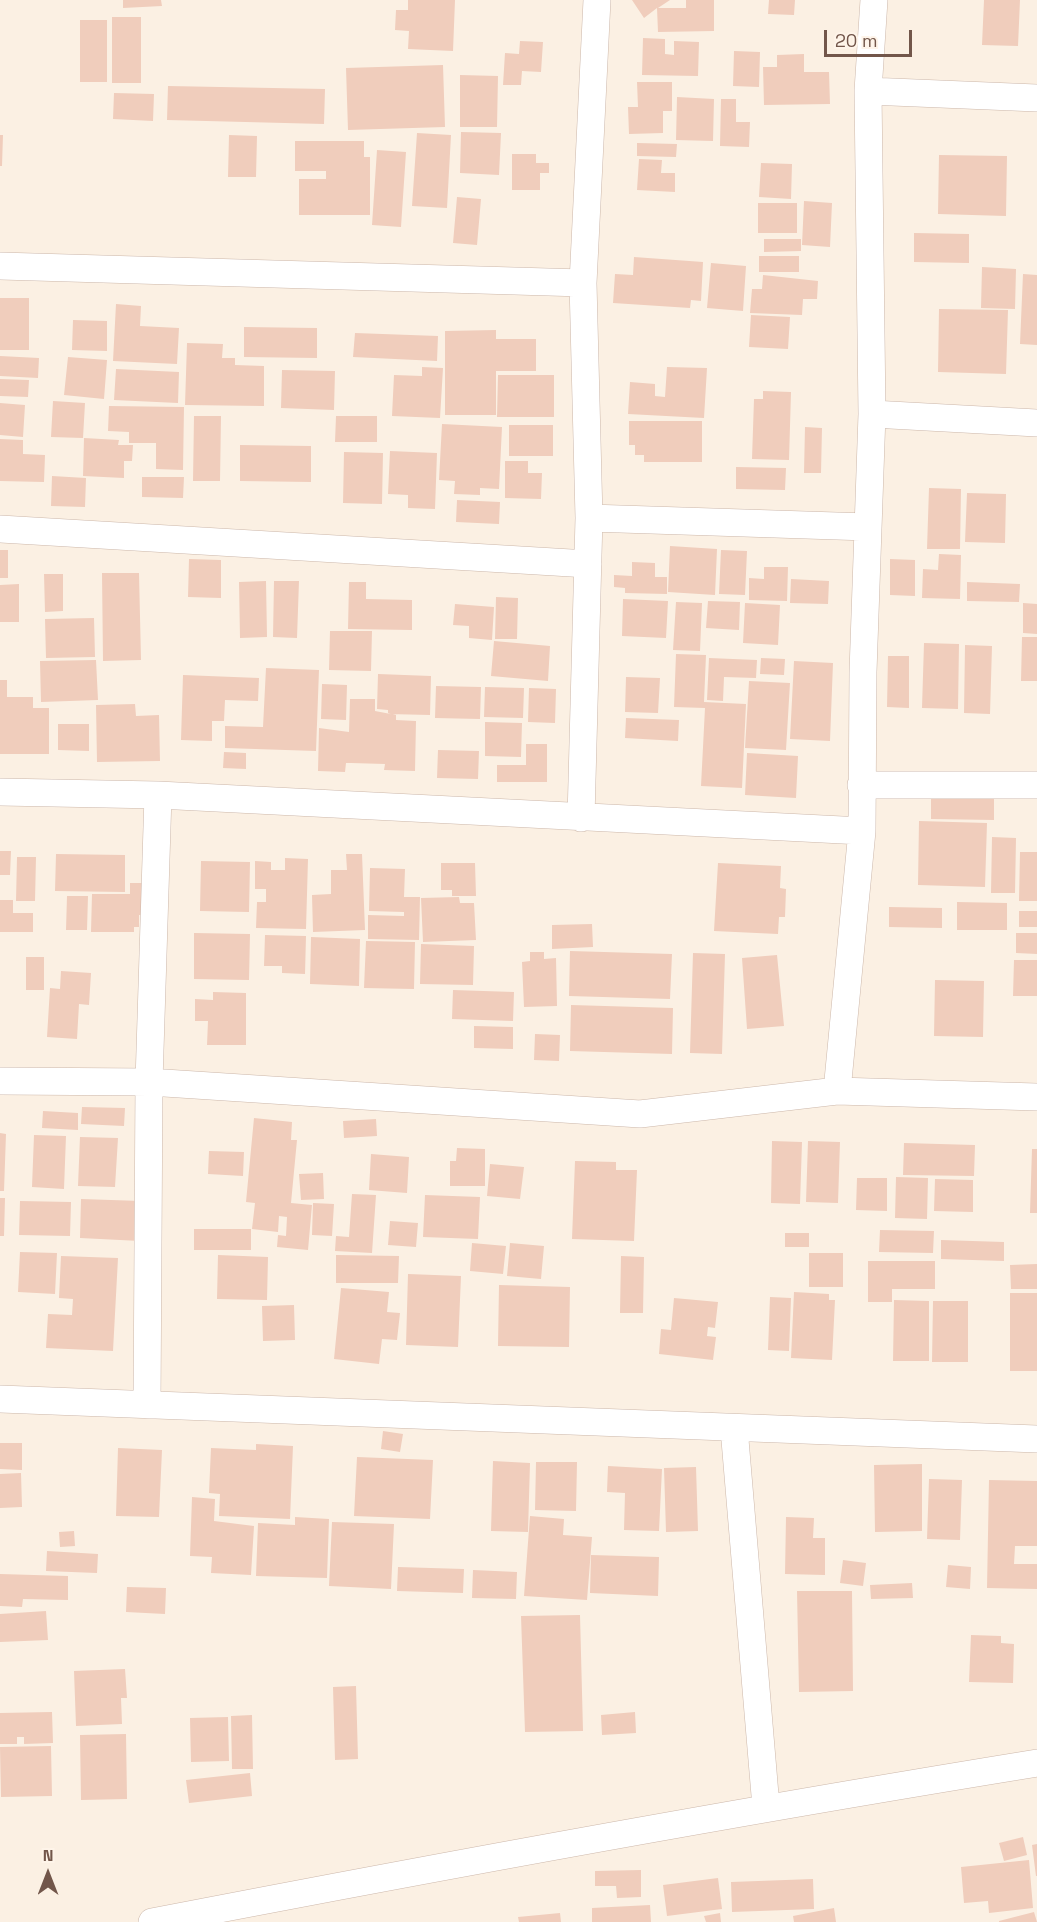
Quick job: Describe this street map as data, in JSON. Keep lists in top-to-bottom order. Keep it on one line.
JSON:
{"scale_bar":"20 m","north":"top"}
